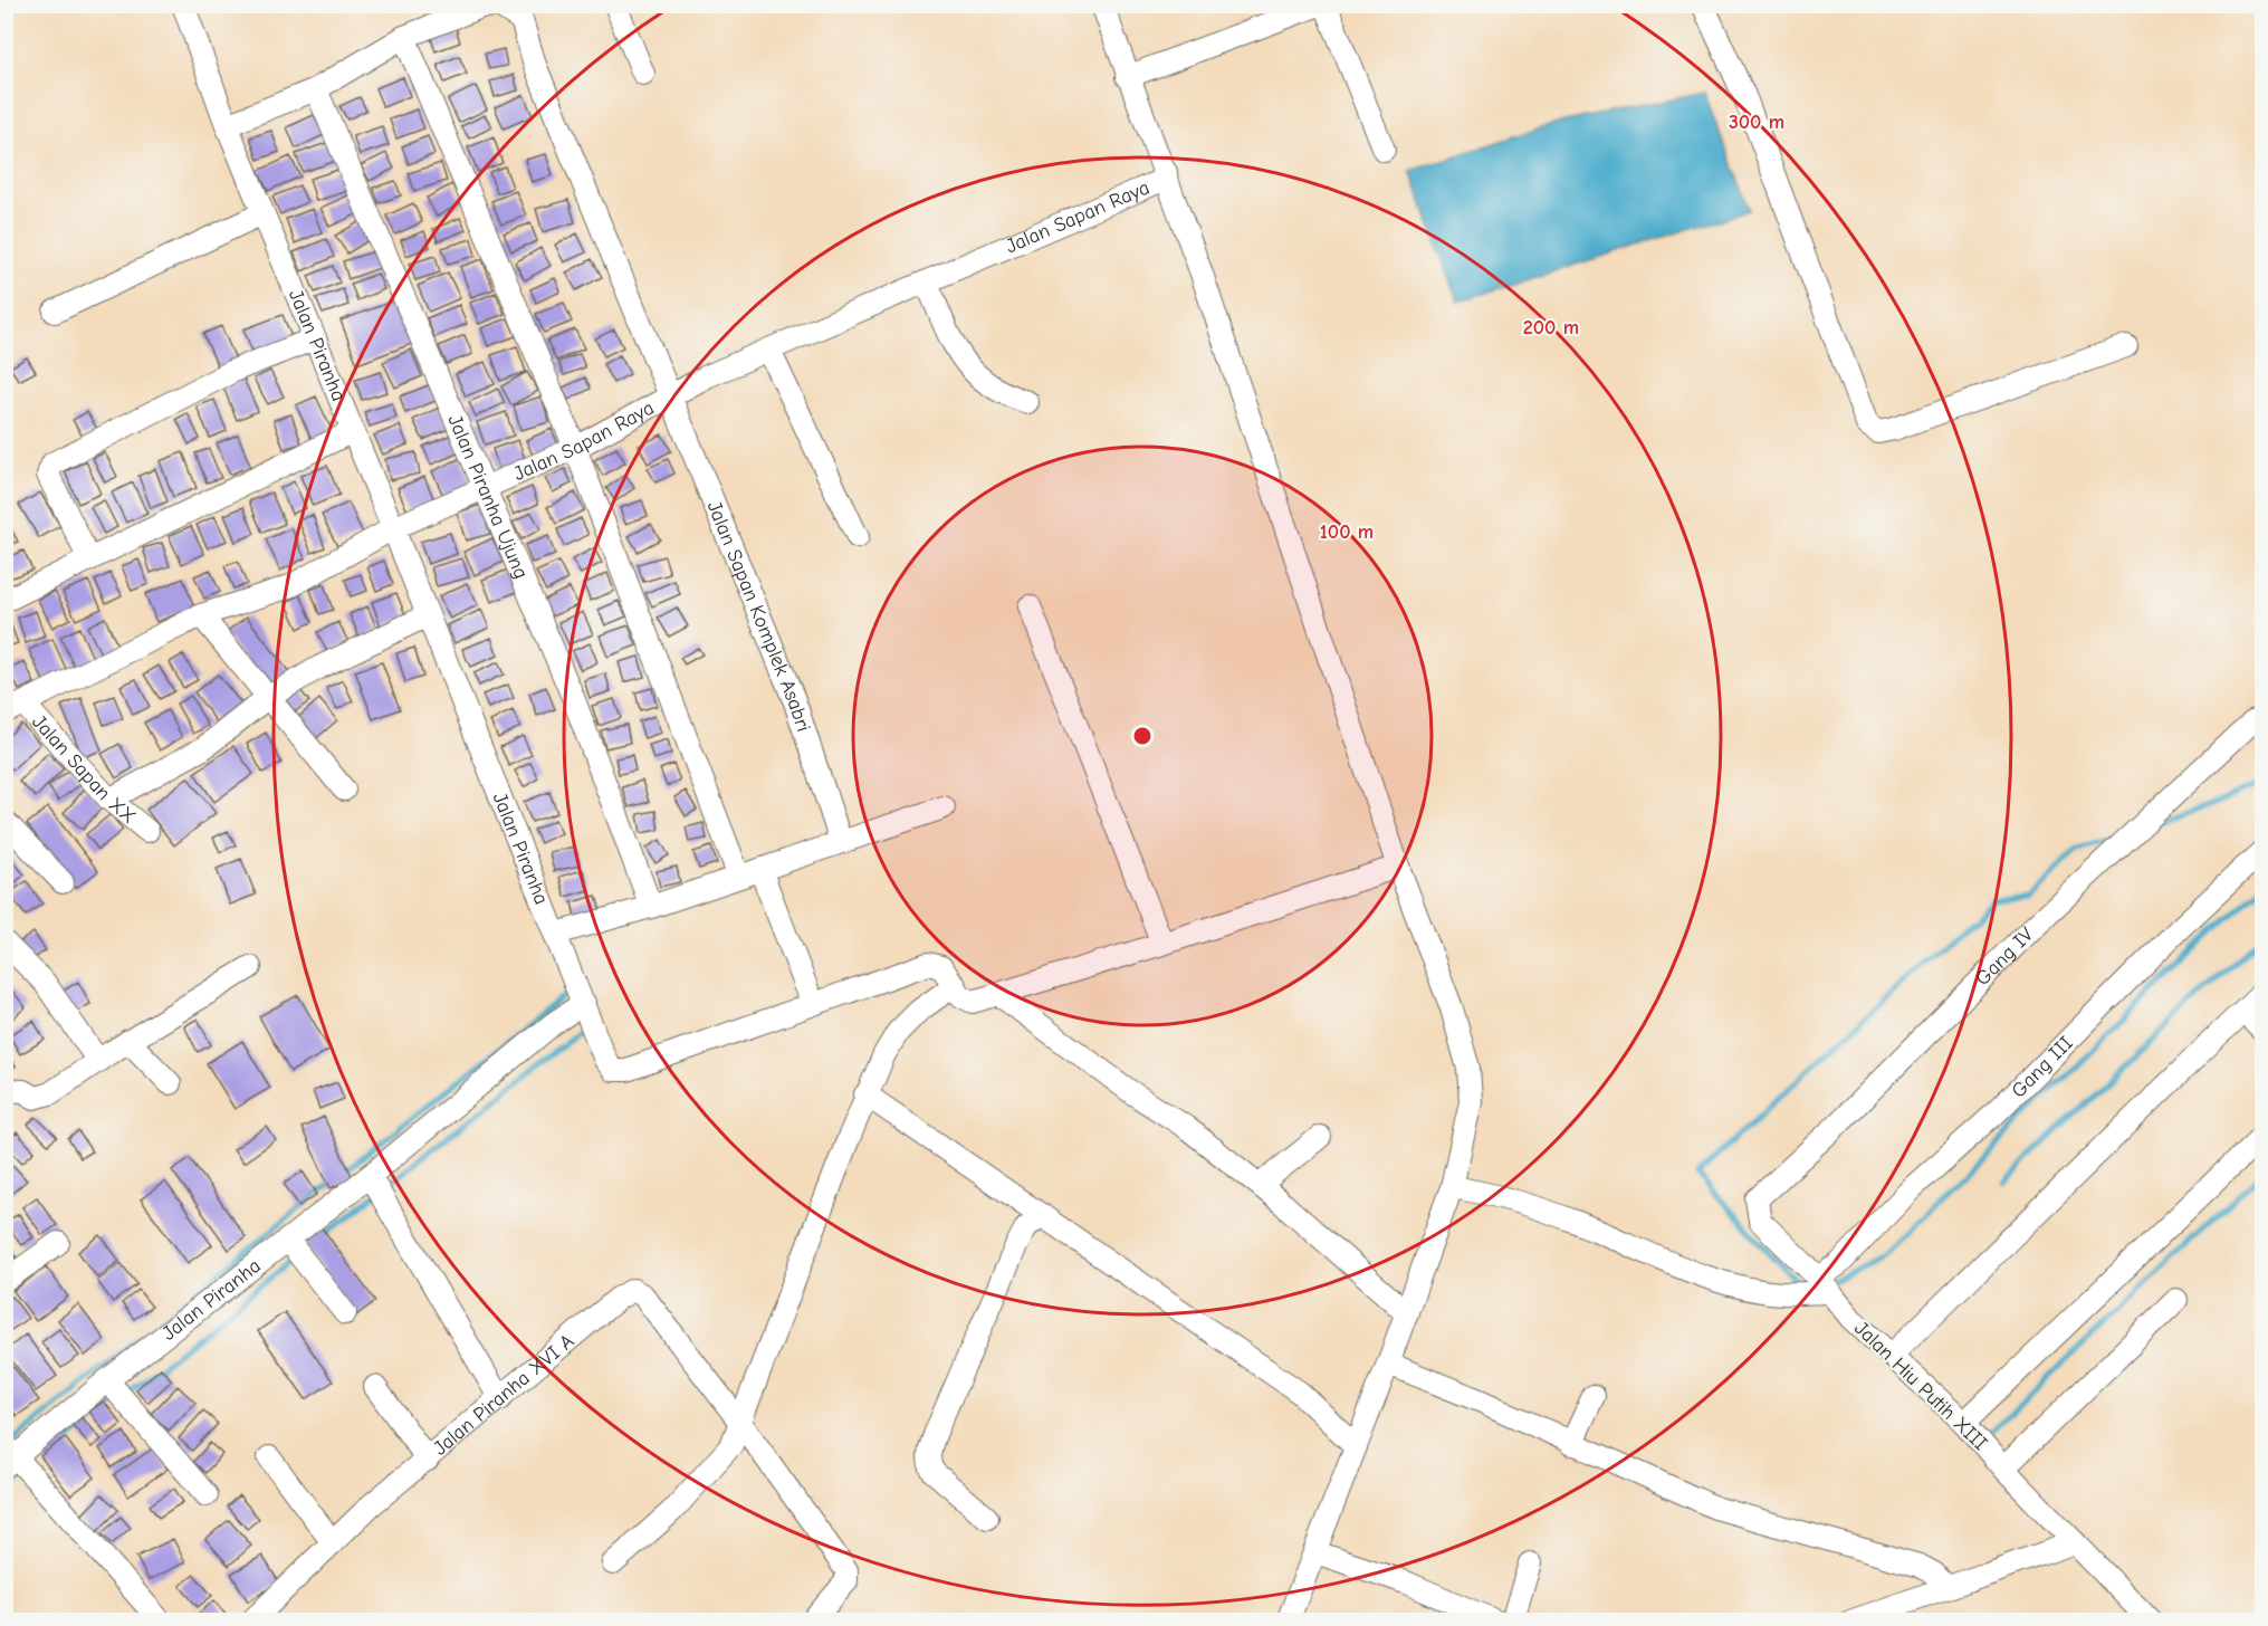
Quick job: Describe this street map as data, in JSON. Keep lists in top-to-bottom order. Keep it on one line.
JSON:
{"streets":{"street":["Jalan Sapan Raya","Jalan Piranha","Jalan Piranha Ujung","Jalan Sapan Komplek Asabri","Jalan Sapan XX","Gang IV","Gang III","Jalan Hiu Putih XIII","Jalan Piranha XVI A"]},"crossings":[["Jalan Sapan Raya","Jalan Piranha"],["Jalan Sapan Raya","Jalan Piranha Ujung"],["Jalan Sapan Raya","Jalan Sapan Komplek Asabri"],["Jalan Sapan Raya","Jalan Sapan XX"],["Jalan Piranha","Jalan Sapan Komplek Asabri"],["Jalan Piranha Ujung","Jalan Sapan Komplek Asabri"],["Gang IV","Jalan Hiu Putih XIII"],["Gang III","Jalan Hiu Putih XIII"]],"rings":["300 m","200 m","100 m"]}
